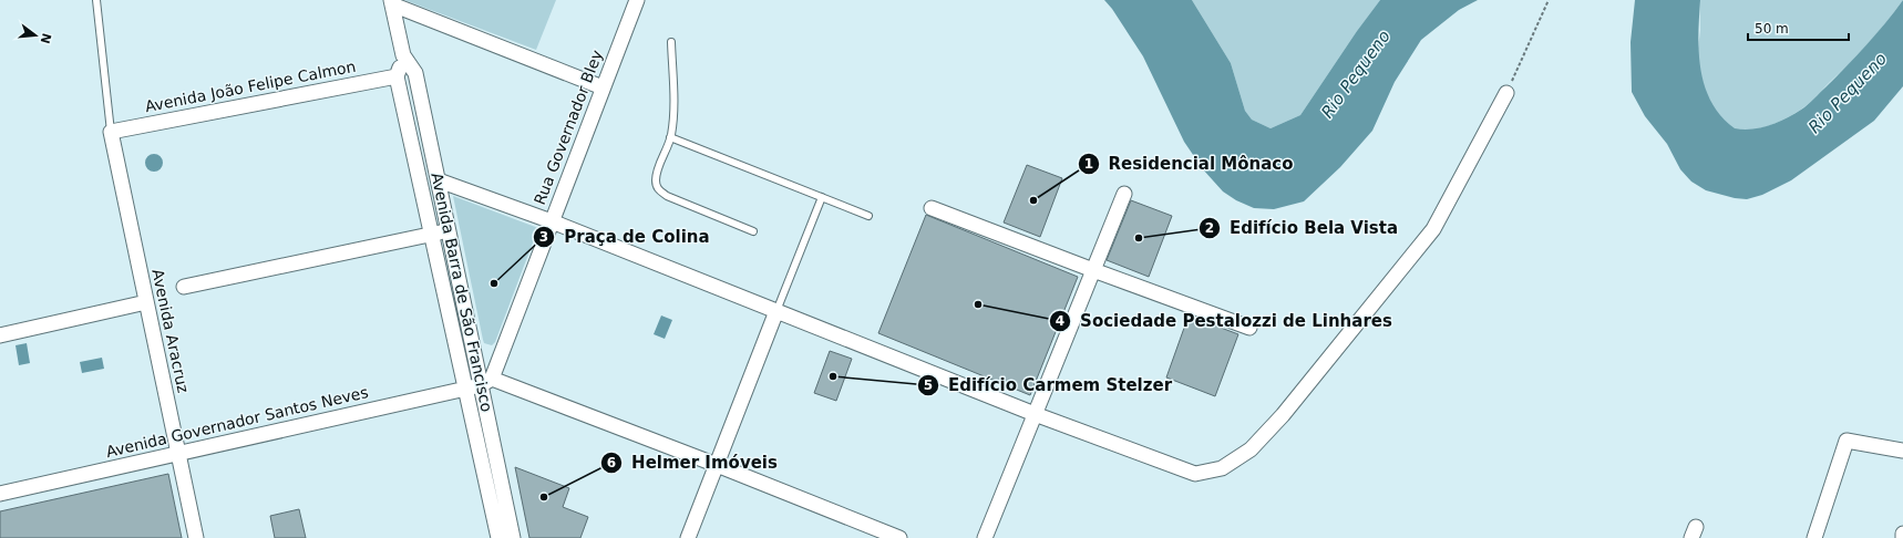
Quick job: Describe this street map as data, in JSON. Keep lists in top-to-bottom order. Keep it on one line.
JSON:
{"streets":{"street":["Avenida João Felipe Calmon","Rua Governador Bley","Avenida Barra de São Francisco","Avenida Aracruz","Avenida Governador Santos Neves"]},"crossings":[["Avenida João Felipe Calmon","Avenida Barra de São Francisco"],["Avenida João Felipe Calmon","Avenida Aracruz"],["Rua Governador Bley","Avenida Barra de São Francisco"],["Rua Governador Bley","Avenida Governador Santos Neves"],["Avenida Barra de São Francisco","Avenida Governador Santos Neves"],["Avenida Aracruz","Avenida Governador Santos Neves"]],"water":["Rio Pequeno"],"places":["Residencial Mônaco","Edifício Bela Vista","Praça de Colina","Sociedade Pestalozzi de Linhares","Edifício Carmem Stelzer","Helmer Imóveis"],"scale_bar":"50 m","north":"right"}
